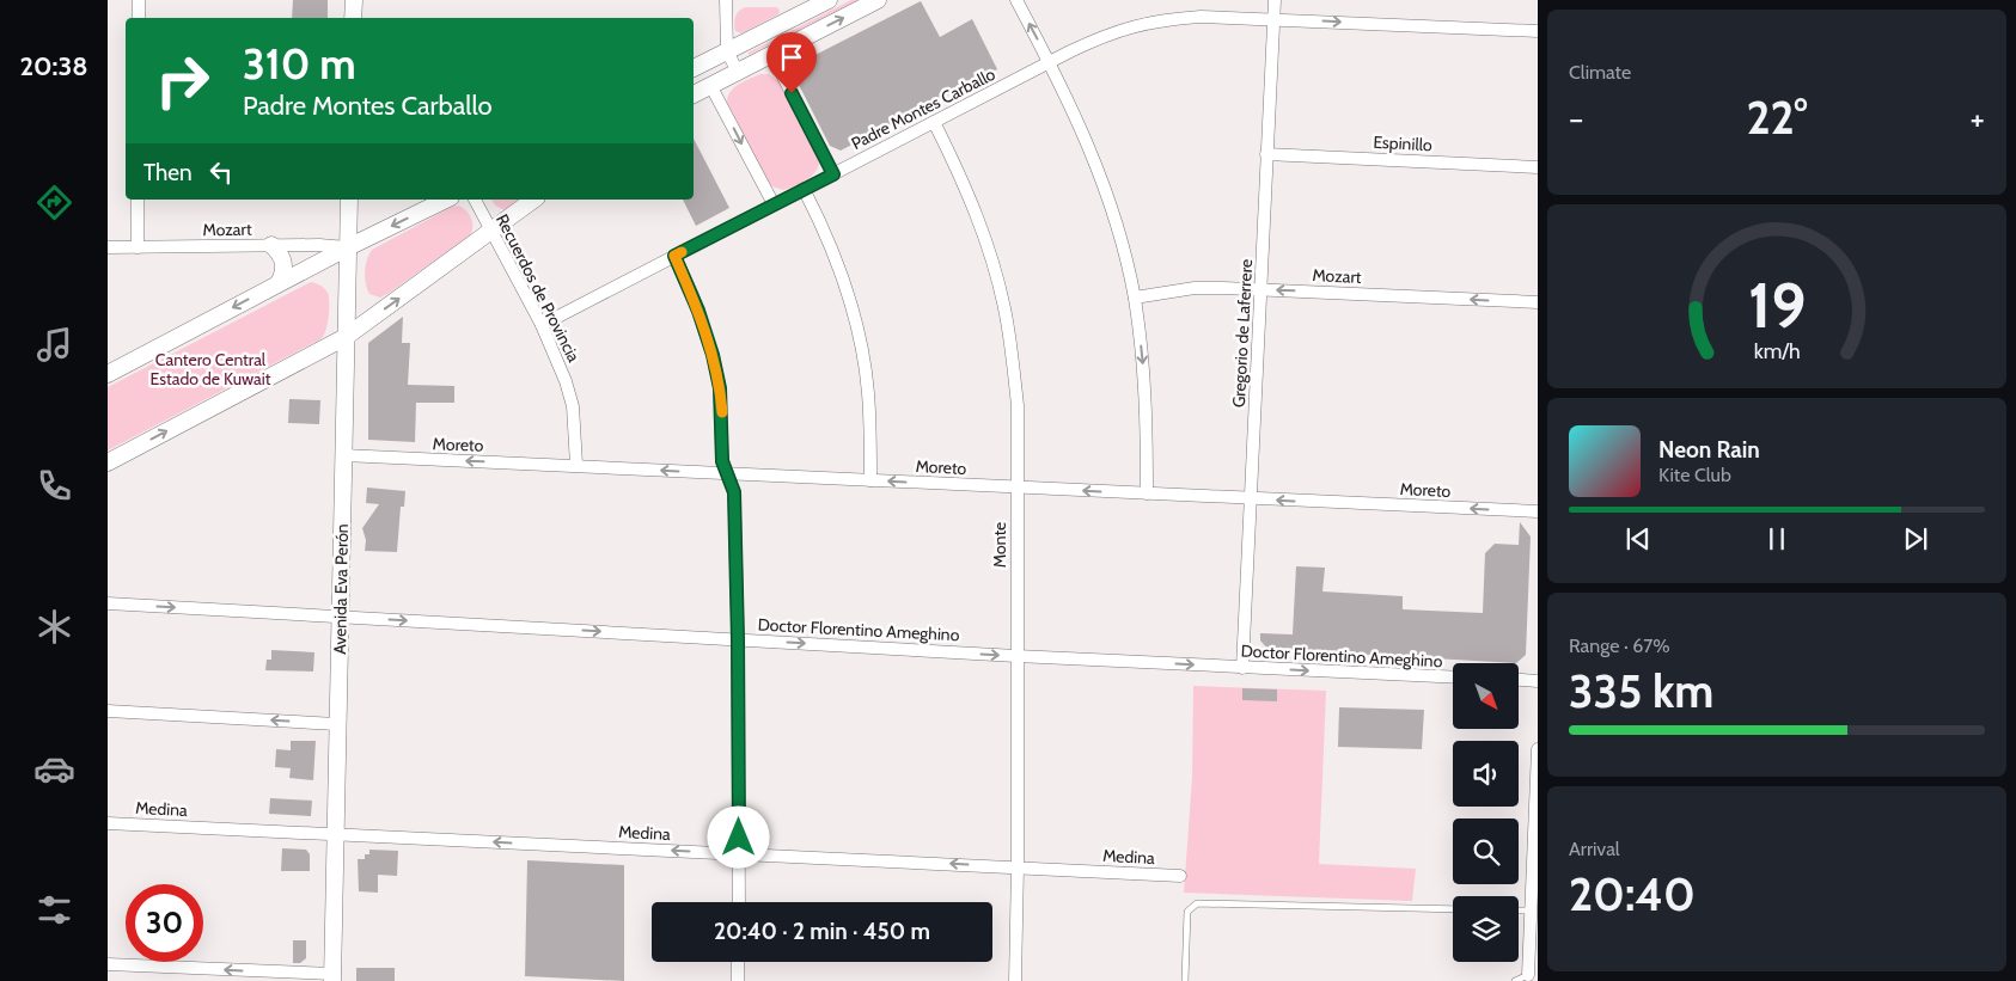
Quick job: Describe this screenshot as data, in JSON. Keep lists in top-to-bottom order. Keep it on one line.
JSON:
{"streets":{"street":["Padre Montes Carballo","Espinillo","Mozart","Recuerdos de Provincia","Gregorio de Laferrere","Moreto","Monte","Avenida Eva Perón","Doctor Florentino Ameghino","Medina"]},"crossings":[["Padre Montes Carballo","Recuerdos de Provincia"],["Padre Montes Carballo","Gregorio de Laferrere"],["Padre Montes Carballo","Monte"],["Espinillo","Gregorio de Laferrere"],["Mozart","Gregorio de Laferrere"],["Mozart","Avenida Eva Perón"],["Recuerdos de Provincia","Moreto"],["Gregorio de Laferrere","Moreto"],["Gregorio de Laferrere","Doctor Florentino Ameghino"],["Moreto","Monte"],["Moreto","Avenida Eva Perón"],["Monte","Doctor Florentino Ameghino"],["Monte","Medina"],["Avenida Eva Perón","Doctor Florentino Ameghino"],["Avenida Eva Perón","Medina"]],"one_way":["Mozart","Moreto","Doctor Florentino Ameghino","Medina"],"parks":["Cantero Central Estado de Kuwait"],"north":"bottom right","page":{"tabs":"20:38","tile":["Climate",["Range · 67%","335 km"],["Arrival","20:40"]],"turn":["310 m","Padre Montes Carballo"],"heat":["−","22°","+"],"then":"Then","song":["Neon Rain","Kite Club"],"limit":"30","trip":"20:40 · 2 min · 450 m","gauge":["19","km/h"]}}
